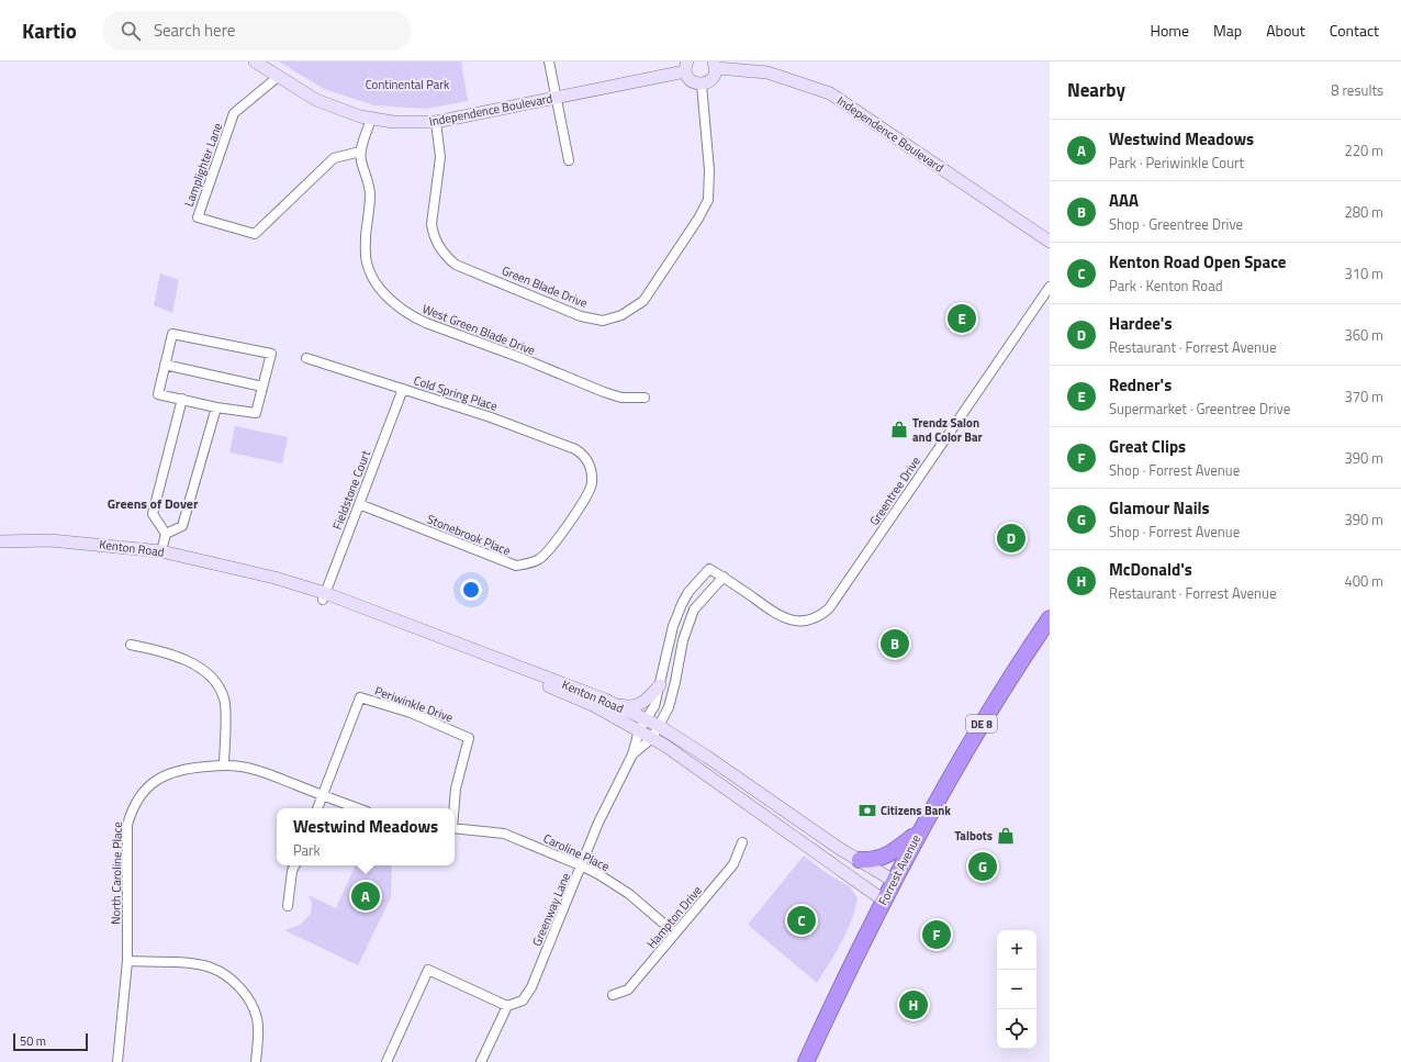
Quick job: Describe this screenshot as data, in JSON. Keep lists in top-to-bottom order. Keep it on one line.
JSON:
{"streets":{"highway":["DE 8","Forrest Avenue"],"main road":["Independence Boulevard","Kenton Road"],"street":["Lamplighter Lane","Green Blade Drive","West Green Blade Drive","Cold Spring Place","Fieldstone Court","Greentree Drive","Stonebrook Place","Periwinkle Drive","Caroline Place","North Caroline Place","Greenway Lane","Hampton Drive"]},"crossings":[["Independence Boulevard","Lamplighter Lane"],["Independence Boulevard","Green Blade Drive"],["Lamplighter Lane","West Green Blade Drive"],["Cold Spring Place","Fieldstone Court"],["Cold Spring Place","Stonebrook Place"],["Fieldstone Court","Stonebrook Place"],["Fieldstone Court","Kenton Road"],["Greentree Drive","Kenton Road"],["Greentree Drive","Greenway Lane"],["Kenton Road","Forrest Avenue"],["Kenton Road","Greenway Lane"],["Periwinkle Drive","North Caroline Place"],["Caroline Place","Greenway Lane"],["Caroline Place","Hampton Drive"]],"districts":["Greens of Dover"],"parks":["Continental Park"],"places":{"shop":["Trendz Salon and Color Bar","Talbots"],"bank":["Citizens Bank"]},"scale_bar":"50 m","page":{"header":"Kartio","search":"Search here","nav":["Home","Map","About","Contact"],"heading":["Nearby","8 results"],"list":[{"mark":"A","name":"Westwind Meadows","note":"Park · Periwinkle Court","value":"220 m"},{"mark":"B","name":"AAA","note":"Shop · Greentree Drive","value":"280 m"},{"mark":"C","name":"Kenton Road Open Space","note":"Park · Kenton Road","value":"310 m"},{"mark":"D","name":"Hardee's","note":"Restaurant · Forrest Avenue","value":"360 m"},{"mark":"E","name":"Redner's","note":"Supermarket · Greentree Drive","value":"370 m"},{"mark":"F","name":"Great Clips","note":"Shop · Forrest Avenue","value":"390 m"},{"mark":"G","name":"Glamour Nails","note":"Shop · Forrest Avenue","value":"390 m"},{"mark":"H","name":"McDonald's","note":"Restaurant · Forrest Avenue","value":"400 m"}],"pins":["E","D","B","G","A","C","F","H"],"popup":["Westwind Meadows","Park"],"map_buttons":["+","−"],"scale":"50 m"}}
